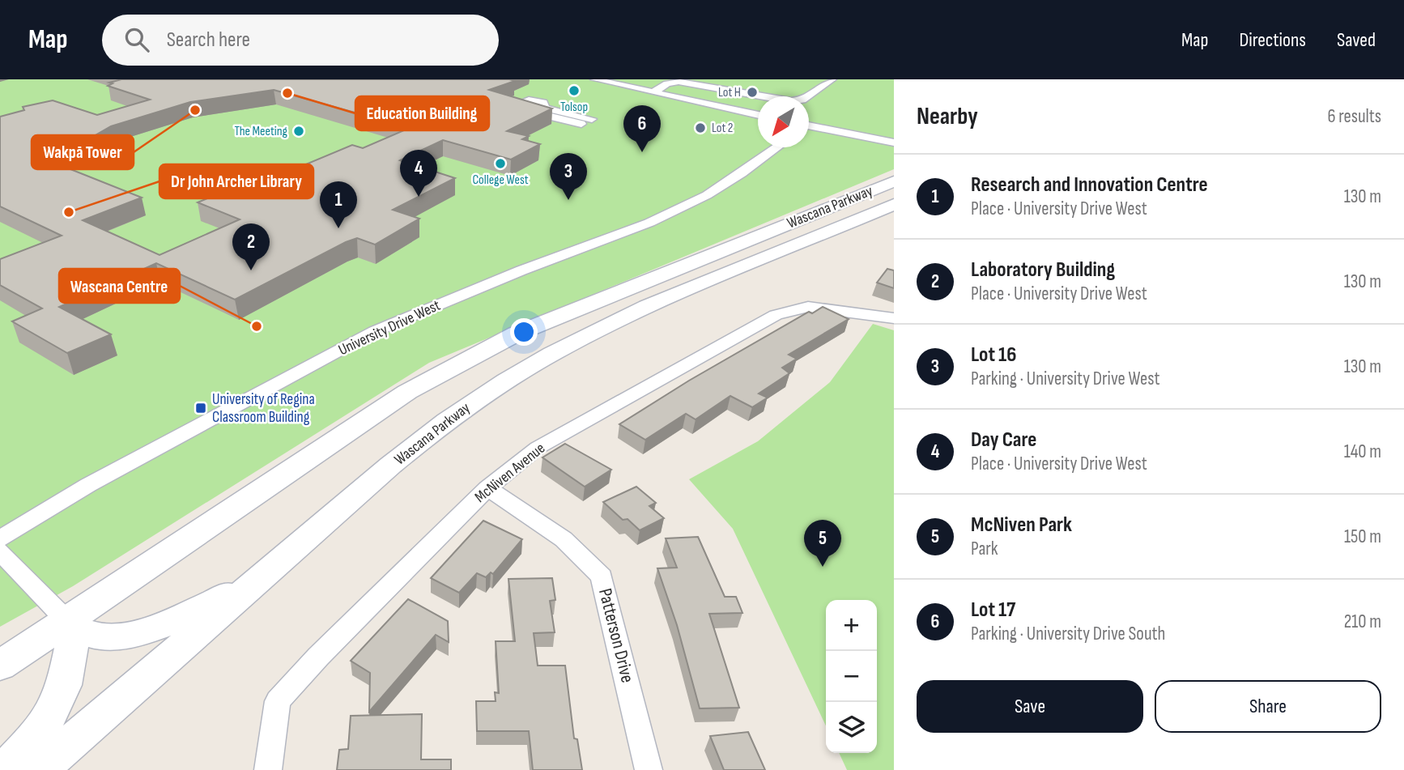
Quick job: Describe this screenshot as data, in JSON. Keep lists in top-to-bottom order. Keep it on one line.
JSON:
{"streets":{"main road":["Wascana Parkway"],"street":["University Drive West","McNiven Avenue","Patterson Drive"]},"crossings":[["McNiven Avenue","Patterson Drive"]],"places":{"other":["Tolsop","Lot H","Education Building","Wakpā Tower","Lot 2","The Meeting","College West","Dr John Archer Library","Wascana Centre"],"transit":["University of Regina Classroom Building"]},"north":"bottom left","page":{"header":"Map","search":"Search here","nav":["Map","Directions","Saved"],"heading":["Nearby","6 results"],"pins":["6","4","3","1","2","5"],"list":[{"mark":"1","name":"Research and Innovation Centre","note":"Place · University Drive West","value":"130 m"},{"mark":"2","name":"Laboratory Building","note":"Place · University Drive West","value":"130 m"},{"mark":"3","name":"Lot 16","note":"Parking · University Drive West","value":"130 m"},{"mark":"4","name":"Day Care","note":"Place · University Drive West","value":"140 m"},{"mark":"5","name":"McNiven Park","note":"Park","value":"150 m"},{"mark":"6","name":"Lot 17","note":"Parking · University Drive South","value":"210 m"}],"map_buttons":["+","−"],"buttons":["Save","Share"]}}
